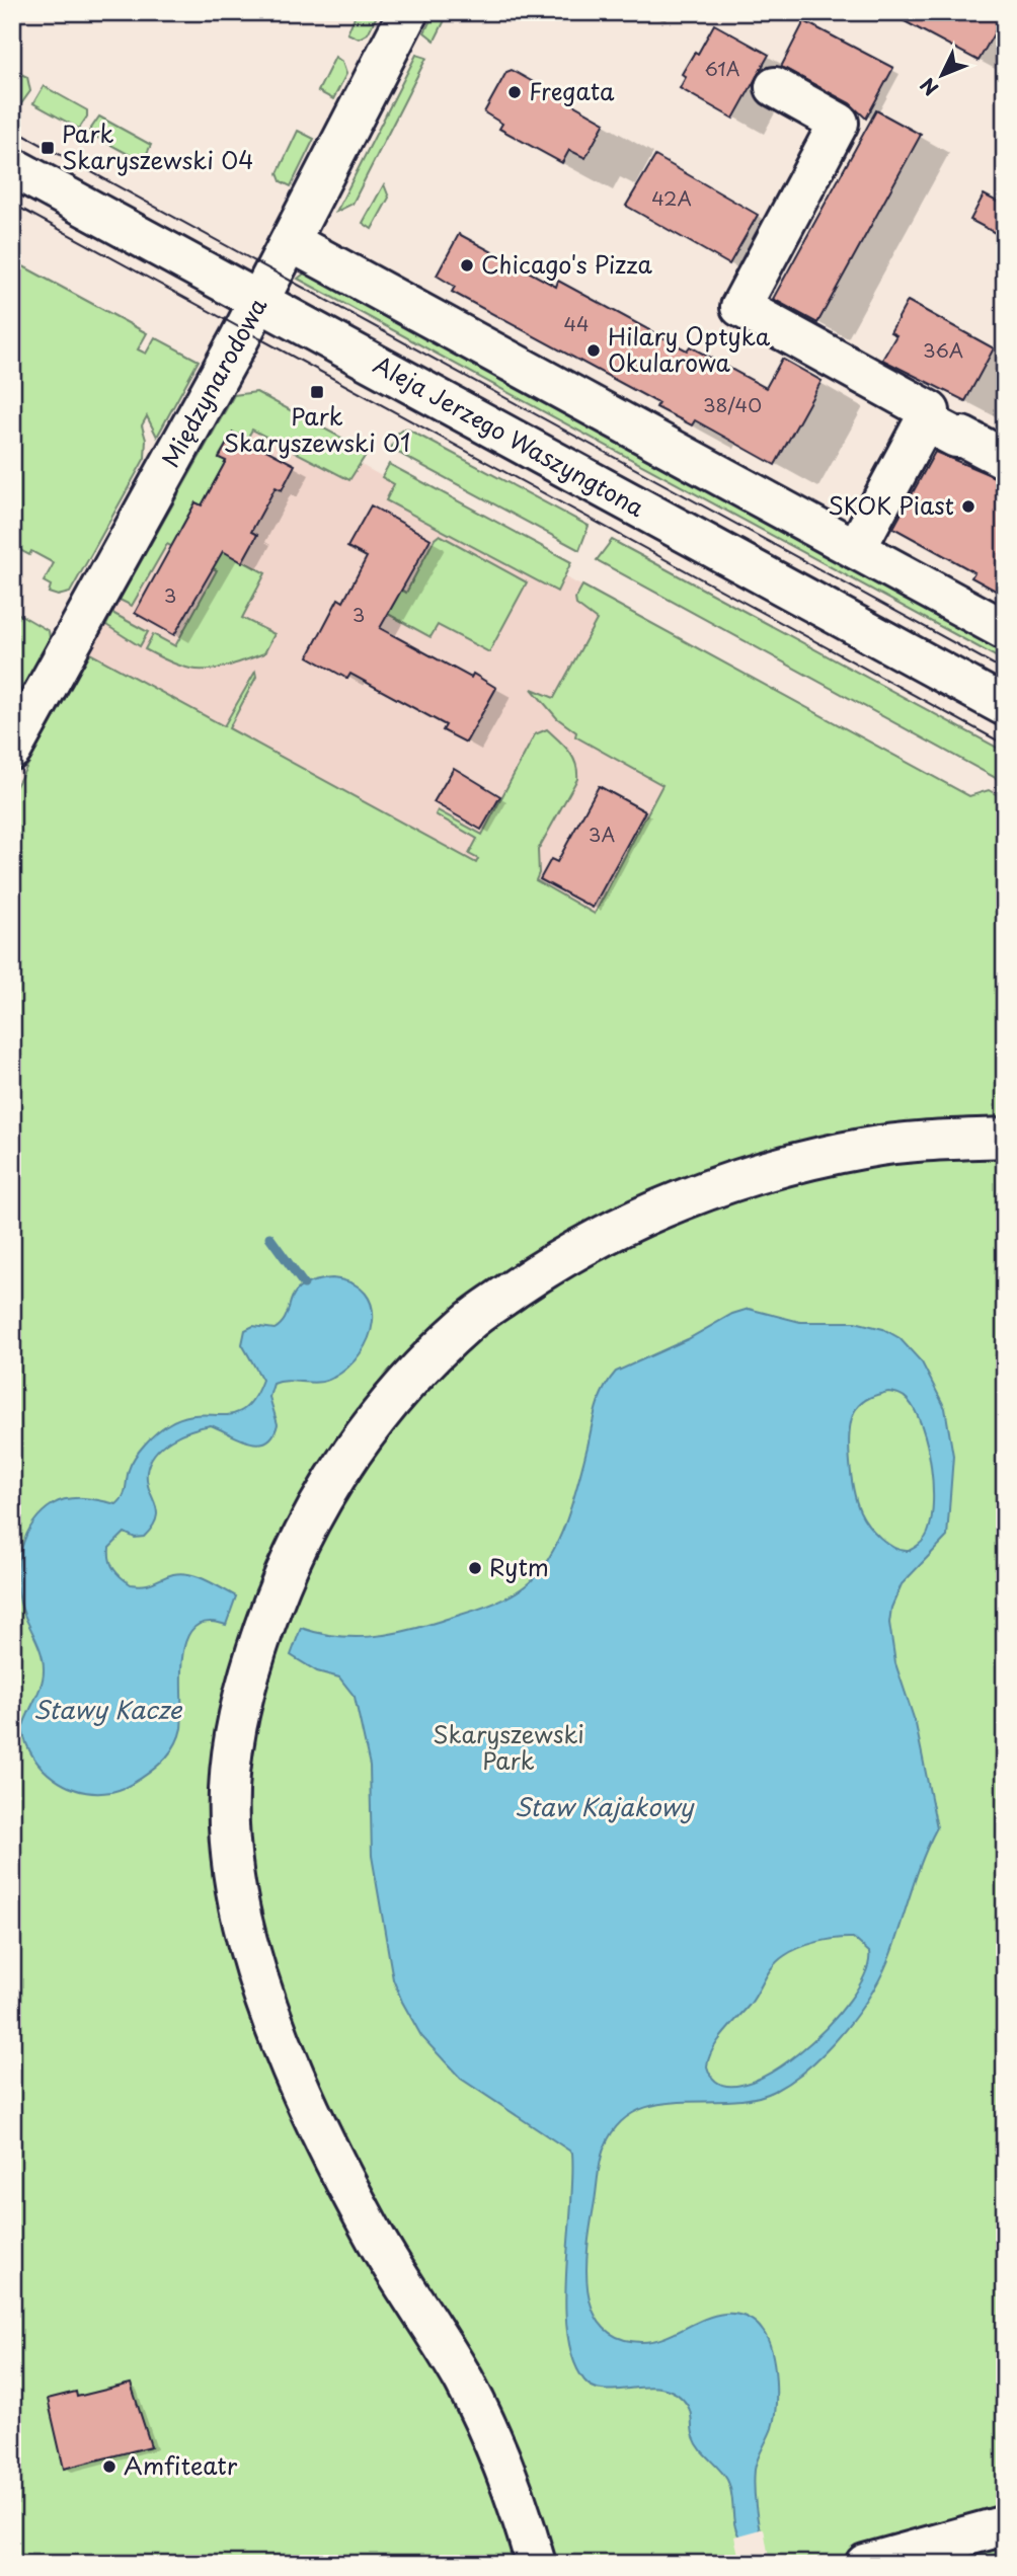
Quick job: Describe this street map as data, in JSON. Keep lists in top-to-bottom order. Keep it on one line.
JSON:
{"streets":{"street":["Międzynarodowa","Aleja Jerzego Waszyngtona"]},"crossings":[["Międzynarodowa","Aleja Jerzego Waszyngtona"]],"water":["Stawy Kacze","Staw Kajakowy"],"parks":["Skaryszewski Park"],"places":{"other":["Fregata","Chicago's Pizza","Hilary Optyka Okularowa","SKOK Piast","Rytm","Amfiteatr"],"transit":["Park Skaryszewski 04","Park Skaryszewski 01"]},"house_numbers":["61A","42A","44","36A","38/40","3","3","3A"],"north":"bottom left"}
